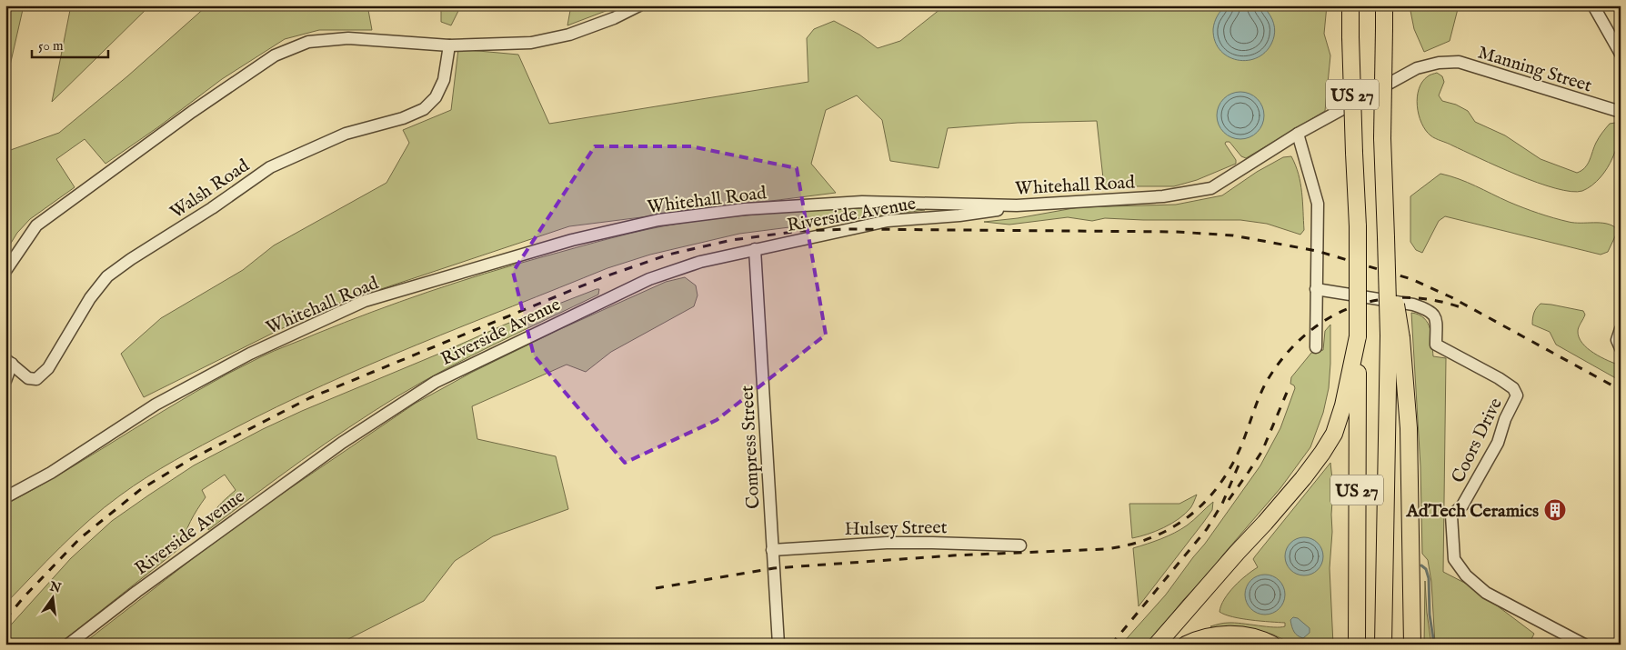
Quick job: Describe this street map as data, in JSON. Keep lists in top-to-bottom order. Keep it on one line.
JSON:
{"streets":{"highway":["US 27"],"street":["Manning Street","Whitehall Road","Walsh Road","Riverside Avenue","Coors Drive","Compress Street","Hulsey Street"]},"crossings":[["Manning Street","Whitehall Road"],["Whitehall Road","Riverside Avenue"],["Riverside Avenue","Compress Street"],["Compress Street","Hulsey Street"]],"places":{"building":["AdTech Ceramics"]},"scale_bar":"50 m","north":"top"}
